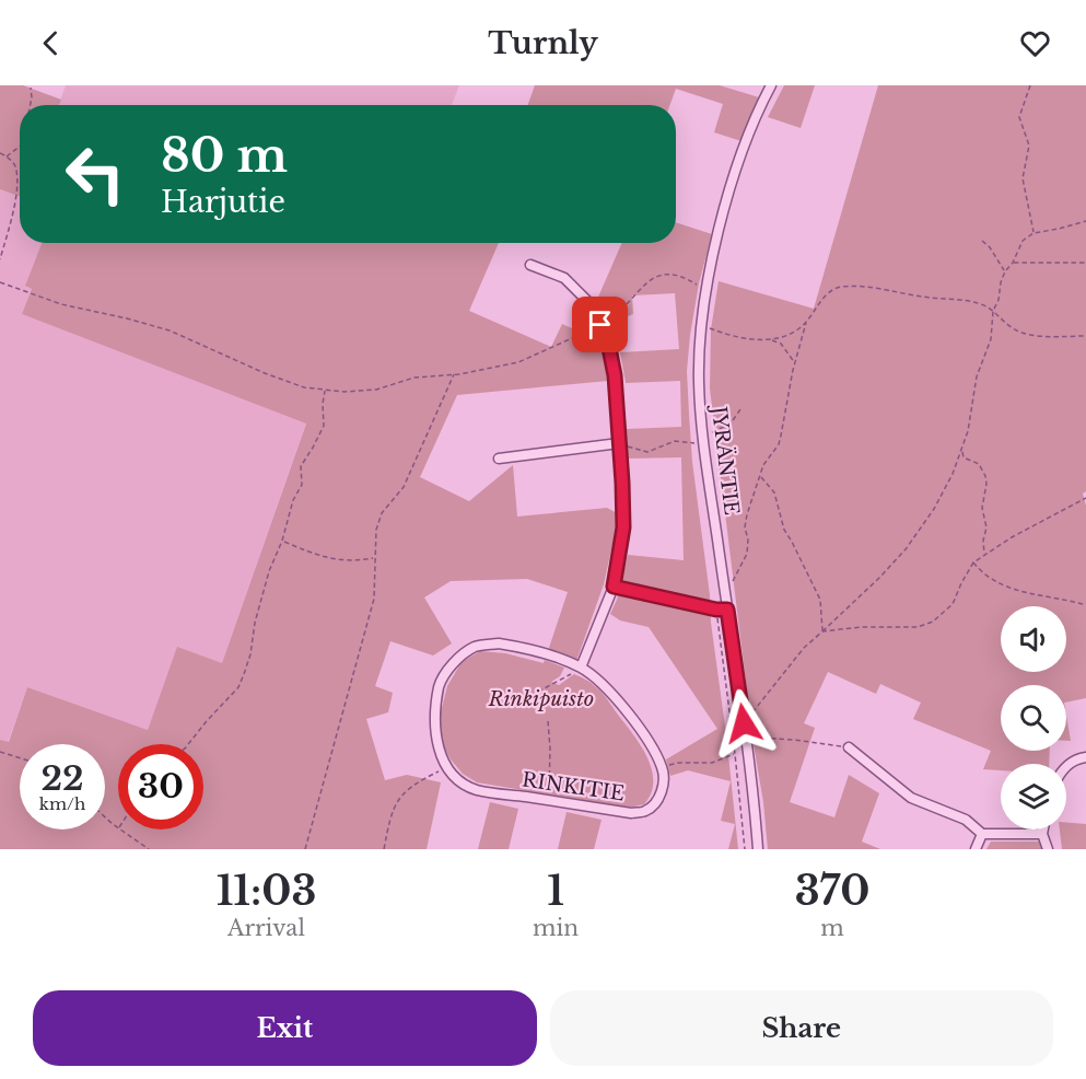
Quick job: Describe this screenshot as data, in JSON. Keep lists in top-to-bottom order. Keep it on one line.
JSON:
{"streets":{"street":["JYRÄNTIE","RINKITIE"]},"parks":["Rinkipuisto"],"page":{"header":"Turnly","turn":["80 m","Harjutie"],"speed":"22 km/h","limit":"30","eta":["11:03","Arrival","1","min","370","m"],"buttons":["Exit","Share"]}}
